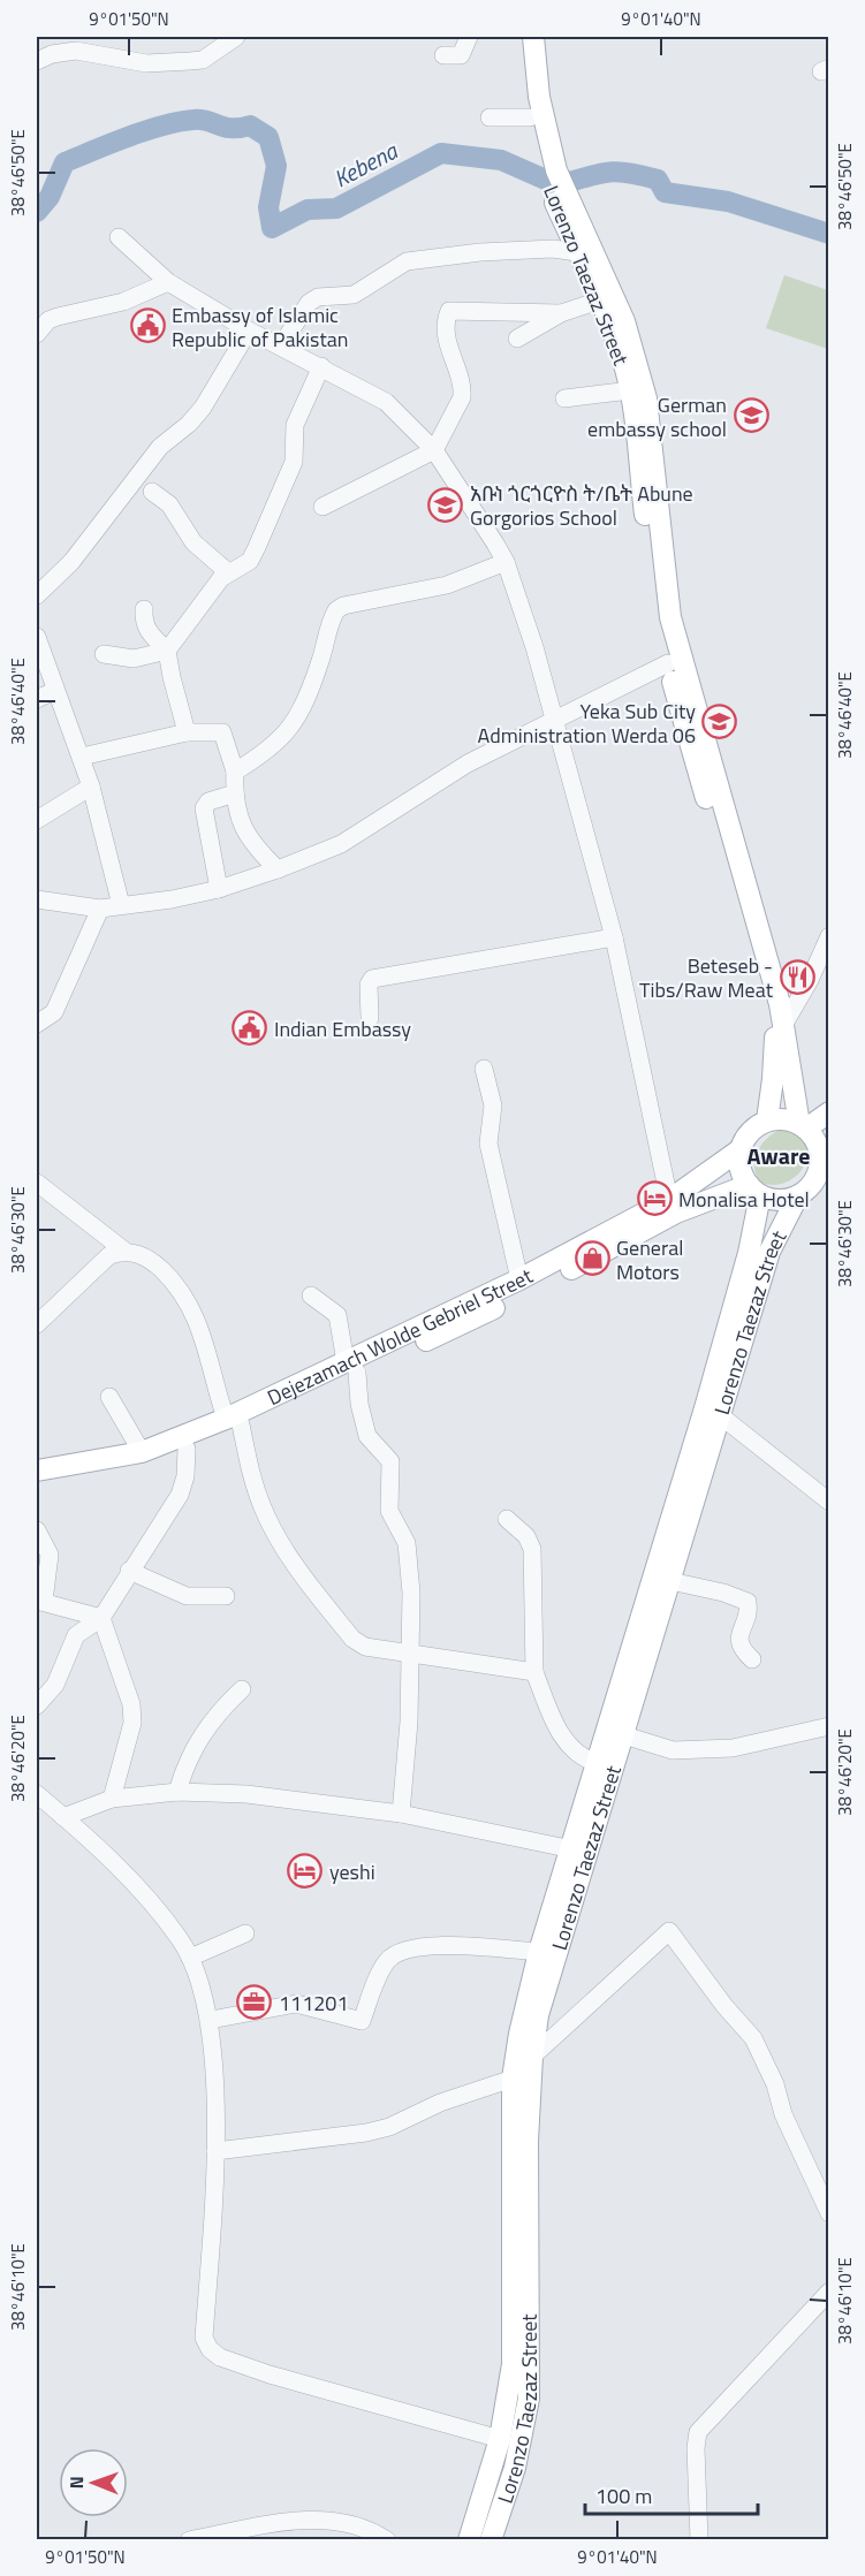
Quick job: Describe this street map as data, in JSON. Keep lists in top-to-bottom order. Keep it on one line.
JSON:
{"streets":{"main road":["Lorenzo Taezaz Street","Dejezamach Wolde Gebriel Street"]},"crossings":[["Lorenzo Taezaz Street","Dejezamach Wolde Gebriel Street"]],"districts":["Aware"],"water":["Kebena"],"places":{"public building":["Embassy of Islamic Republic of Pakistan","Indian Embassy"],"school or university":["German embassy school","አቡነ ጎርጎርዮስ ት/ቤት Abune Gorgorios School","Yeka Sub City Administration Werda 06"],"restaurant":["Beteseb - Tibs/Raw Meat"],"hotel":["Monalisa Hotel","yeshi"],"shop":["General Motors"],"office":["111201"]},"scale_bar":"100 m","north":"left","coordinates":["9°01'50\"N","9°01'40\"N","38°46'50\"E","38°46'40\"E","38°46'30\"E","38°46'20\"E","38°46'10\"E"]}
